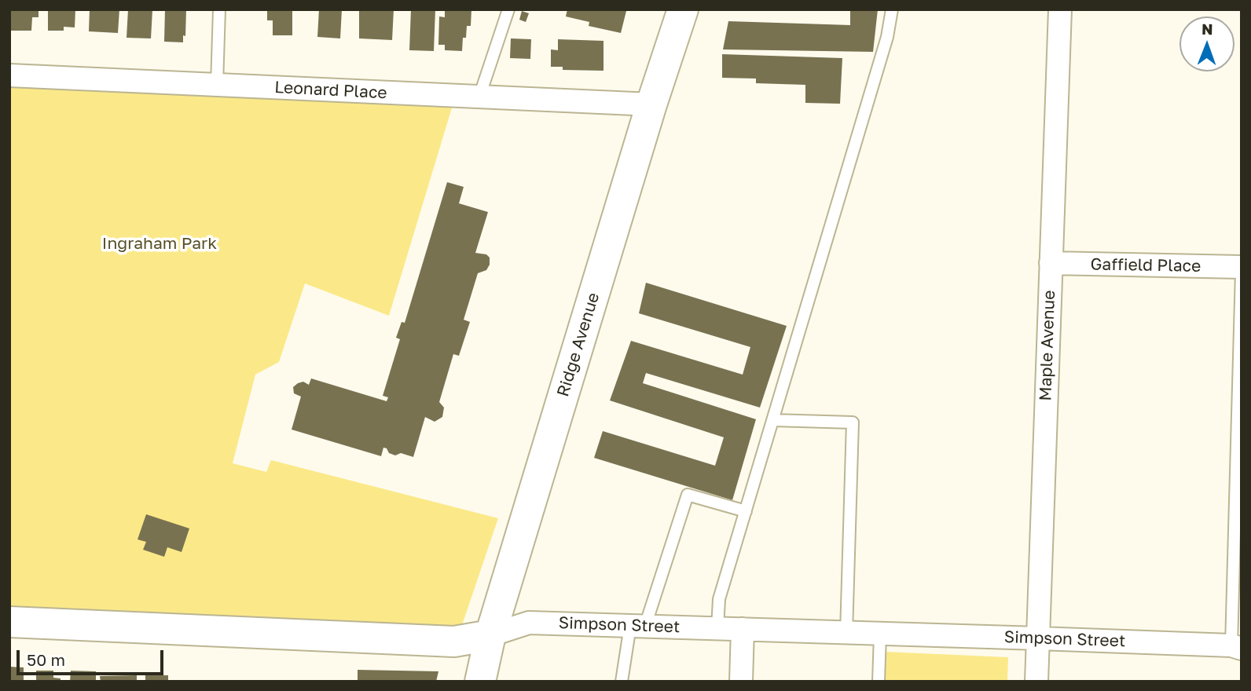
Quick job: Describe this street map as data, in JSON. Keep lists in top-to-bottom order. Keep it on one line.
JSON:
{"streets":{"street":["Leonard Place","Gaffield Place","Ridge Avenue","Maple Avenue","Simpson Street"]},"crossings":[["Leonard Place","Ridge Avenue"],["Gaffield Place","Maple Avenue"],["Ridge Avenue","Simpson Street"],["Maple Avenue","Simpson Street"]],"parks":["Ingraham Park"],"scale_bar":"50 m","north":"top"}
